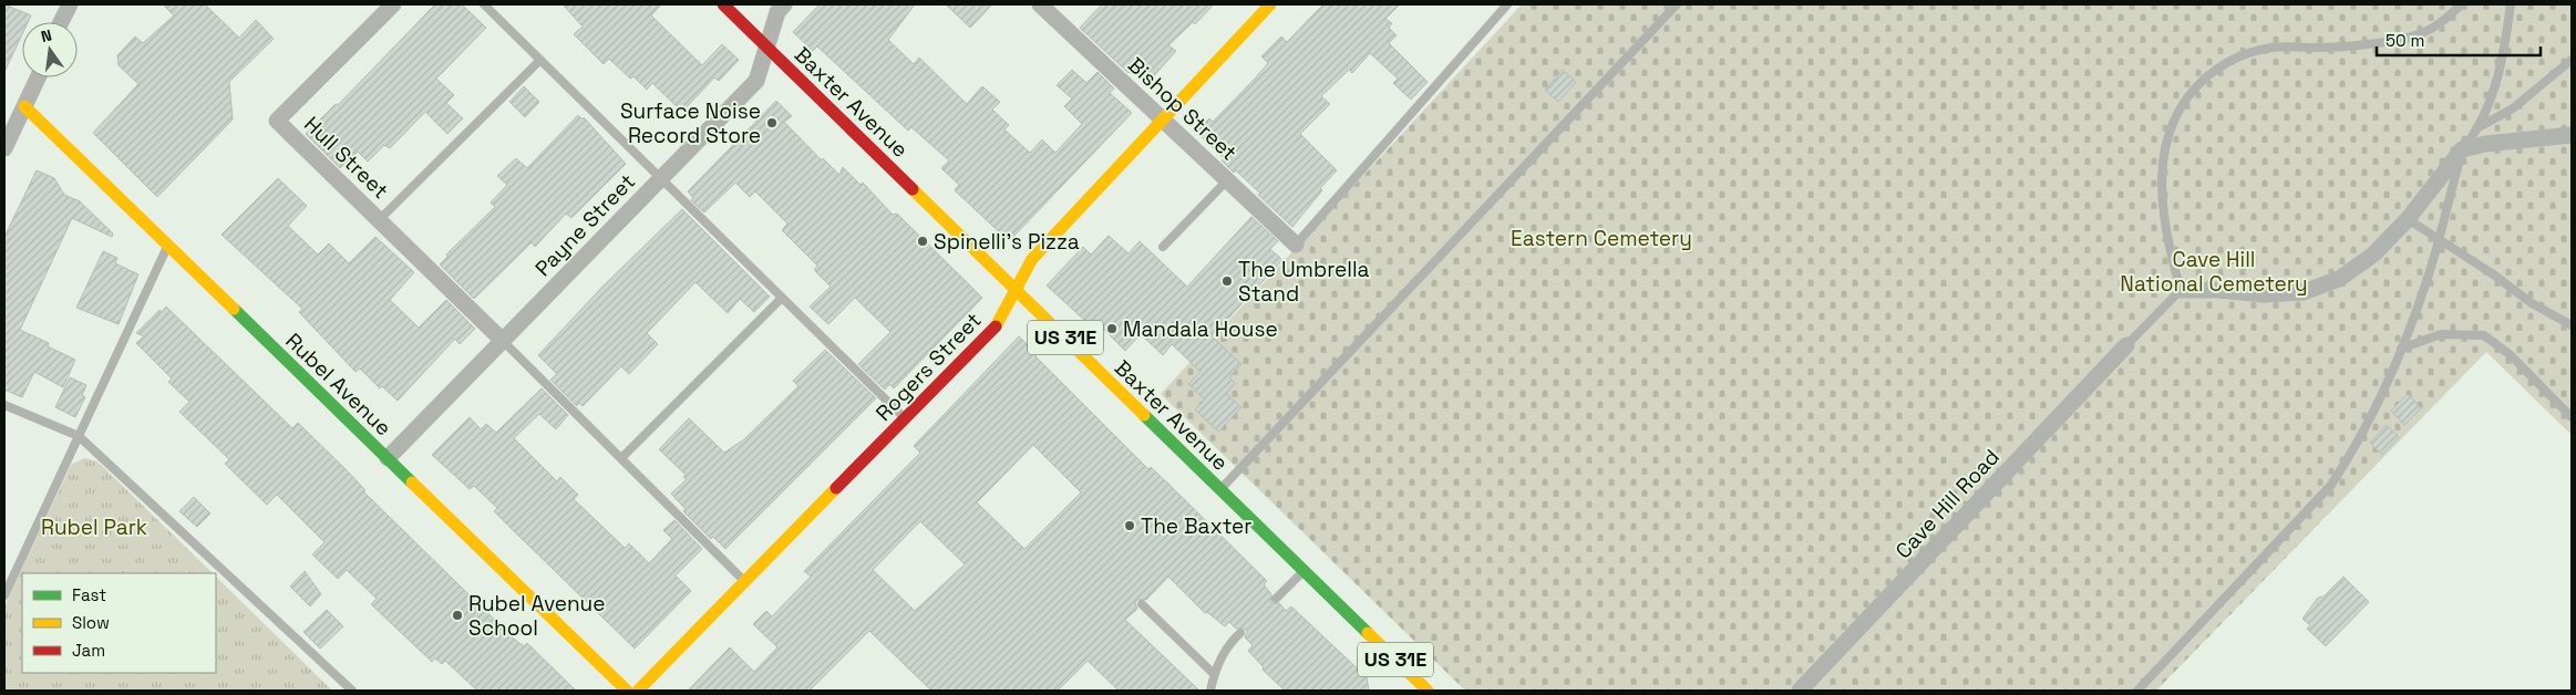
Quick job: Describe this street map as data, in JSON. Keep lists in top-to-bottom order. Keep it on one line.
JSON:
{"streets":{"street":["Baxter Avenue","Bishop Street","Hull Street","Payne Street","US 31E","Rogers Street","Rubel Avenue","Cave Hill Road"]},"crossings":[["Baxter Avenue","Payne Street"],["Baxter Avenue","Rogers Street"],["Bishop Street","Rogers Street"],["Hull Street","Payne Street"],["Payne Street","Rubel Avenue"]],"parks":["Eastern Cemetery","Cave Hill National Cemetery","Rubel Park"],"places":["Surface Noise Record Store","Spinelli's Pizza","The Umbrella Stand","Mandala House","The Baxter","Rubel Avenue School"],"legend":["Fast","Slow","Jam"],"scale_bar":"50 m","north":"top"}
